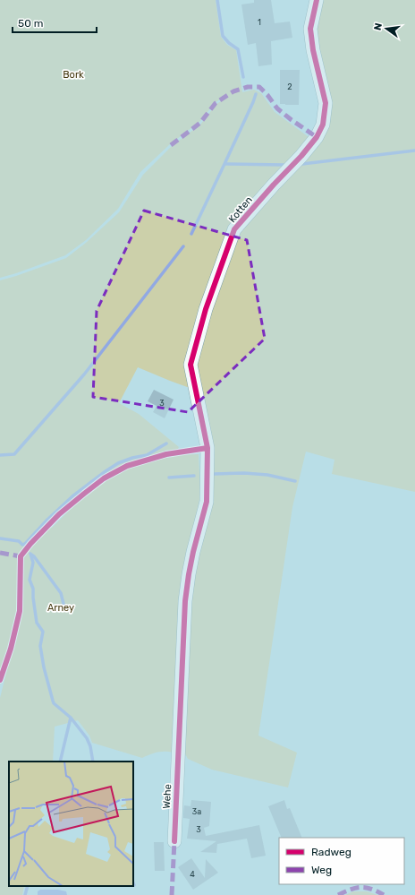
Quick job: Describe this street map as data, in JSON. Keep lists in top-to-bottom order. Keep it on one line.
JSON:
{"streets":{"street":["Kotten","Wehe"]},"crossings":[["Kotten","Wehe"]],"parks":["Bork","Arney"],"house_numbers":["1","2","3","3a","3","4"],"legend":["Radweg","Weg"],"scale_bar":"50 m","north":"left"}
